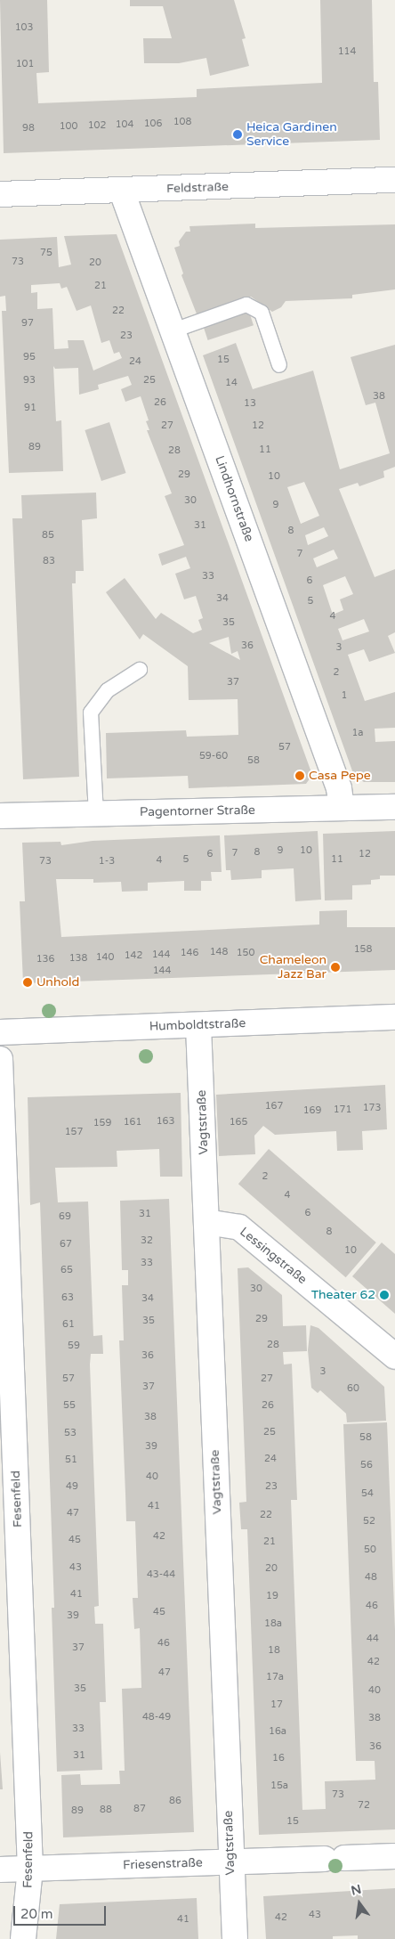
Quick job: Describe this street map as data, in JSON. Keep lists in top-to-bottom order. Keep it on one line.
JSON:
{"streets":{"street":["Feldstraße","Lindhornstraße","Pagentorner Straße","Humboldtstraße","Vagtstraße","Lessingstraße","Fesenfeld","Friesenstraße"]},"crossings":[["Feldstraße","Lindhornstraße"],["Lindhornstraße","Pagentorner Straße"],["Humboldtstraße","Vagtstraße"],["Vagtstraße","Lessingstraße"],["Vagtstraße","Friesenstraße"],["Fesenfeld","Friesenstraße"]],"places":["Heica Gardinen Service","Casa Pepe","Chameleon Jazz Bar","Unhold","Theater 62"],"house_numbers":["103","114","101","108","106","104","102","100","98","75","73","20","21","22","97","23","95","15","24","93","25","14","38","26","13","91","27","12","89","11","28","29","10","30","9","31","8","85","7","83","33","6","34","5","4","35","36","3","2","37","1","1a","57","59-60","58","9","10","8","7","6","12","5","11","4","73","1-3","158","148","146","150","144","142","140","138","136","144","167","173","171","169","163","161","165","159","157","2","4","6","31","69","8","32","67","10","33","65","30","63","34","29","35","61","28","59","36","3","57","27","37","60","55","26","38","25","53","58","39","24","51","56","40","49","23","54","41","47","22","52","42","45","21","50","43","20","43-44","48","41","19","46","45","39","18a","44","46","37","18","42","47","17a","35","40","17","48-49","38","33","16a","36","31","16","15a","73","86","72","87","88","89","15","43","42","41"],"scale_bar":"20 m","north":"top"}
